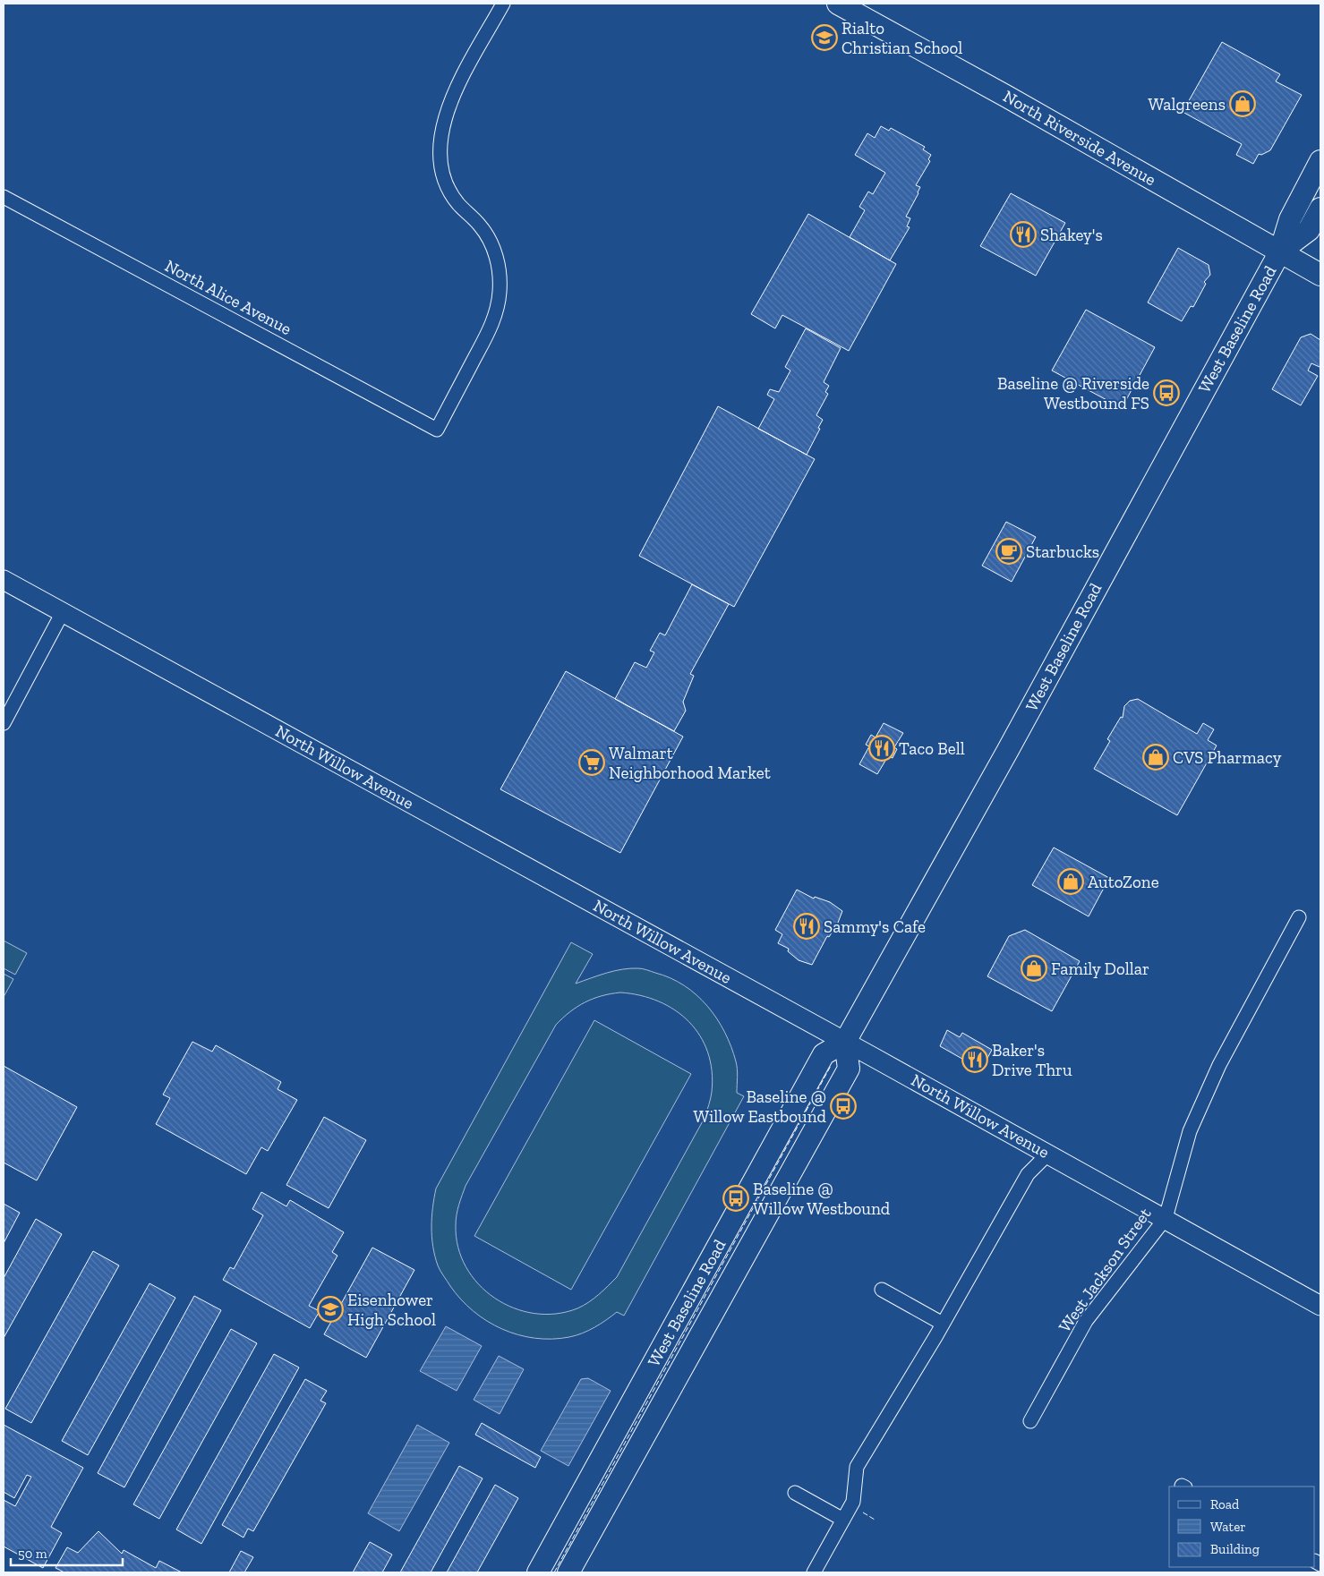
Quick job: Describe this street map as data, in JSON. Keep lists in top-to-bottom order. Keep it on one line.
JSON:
{"streets":{"main road":["North Riverside Avenue","West Baseline Road"],"street":["North Alice Avenue","North Willow Avenue","West Jackson Street"]},"crossings":[["North Riverside Avenue","West Baseline Road"],["West Baseline Road","North Willow Avenue"],["North Willow Avenue","West Jackson Street"]],"places":{"school or university":["Rialto Christian School","Eisenhower High School"],"shop":["Walgreens","CVS Pharmacy","AutoZone","Family Dollar"],"restaurant":["Shakey's","Taco Bell","Sammy's Cafe","Baker's Drive Thru"],"bus stop":["Baseline @ Riverside Westbound FS","Baseline @ Willow Eastbound","Baseline @ Willow Westbound"],"cafe":["Starbucks"],"supermarket":["Walmart Neighborhood Market"]},"legend":["Road","Water","Building"],"scale_bar":"50 m"}
